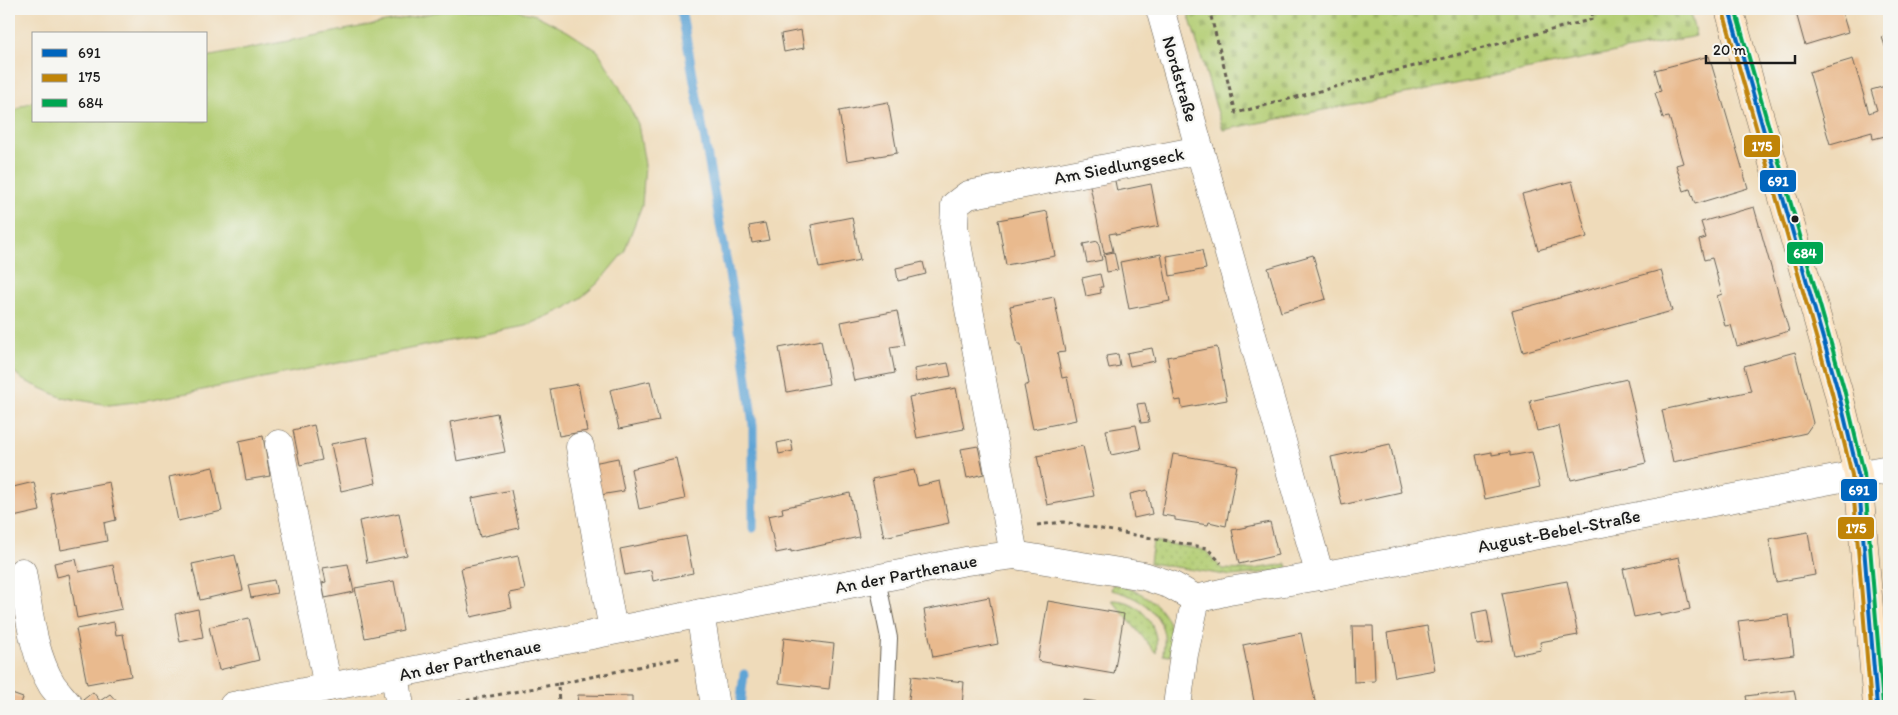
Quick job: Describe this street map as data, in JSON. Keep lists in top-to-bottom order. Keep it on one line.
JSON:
{"streets":{"street":["Nordstraße","Am Siedlungseck","August-Bebel-Straße","An der Parthenaue"]},"crossings":[["Nordstraße","Am Siedlungseck"],["Am Siedlungseck","August-Bebel-Straße"],["Am Siedlungseck","An der Parthenaue"]],"lines":["transit line 691","transit line 684","transit line 175"],"legend":["691","175","684"],"scale_bar":"20 m"}
